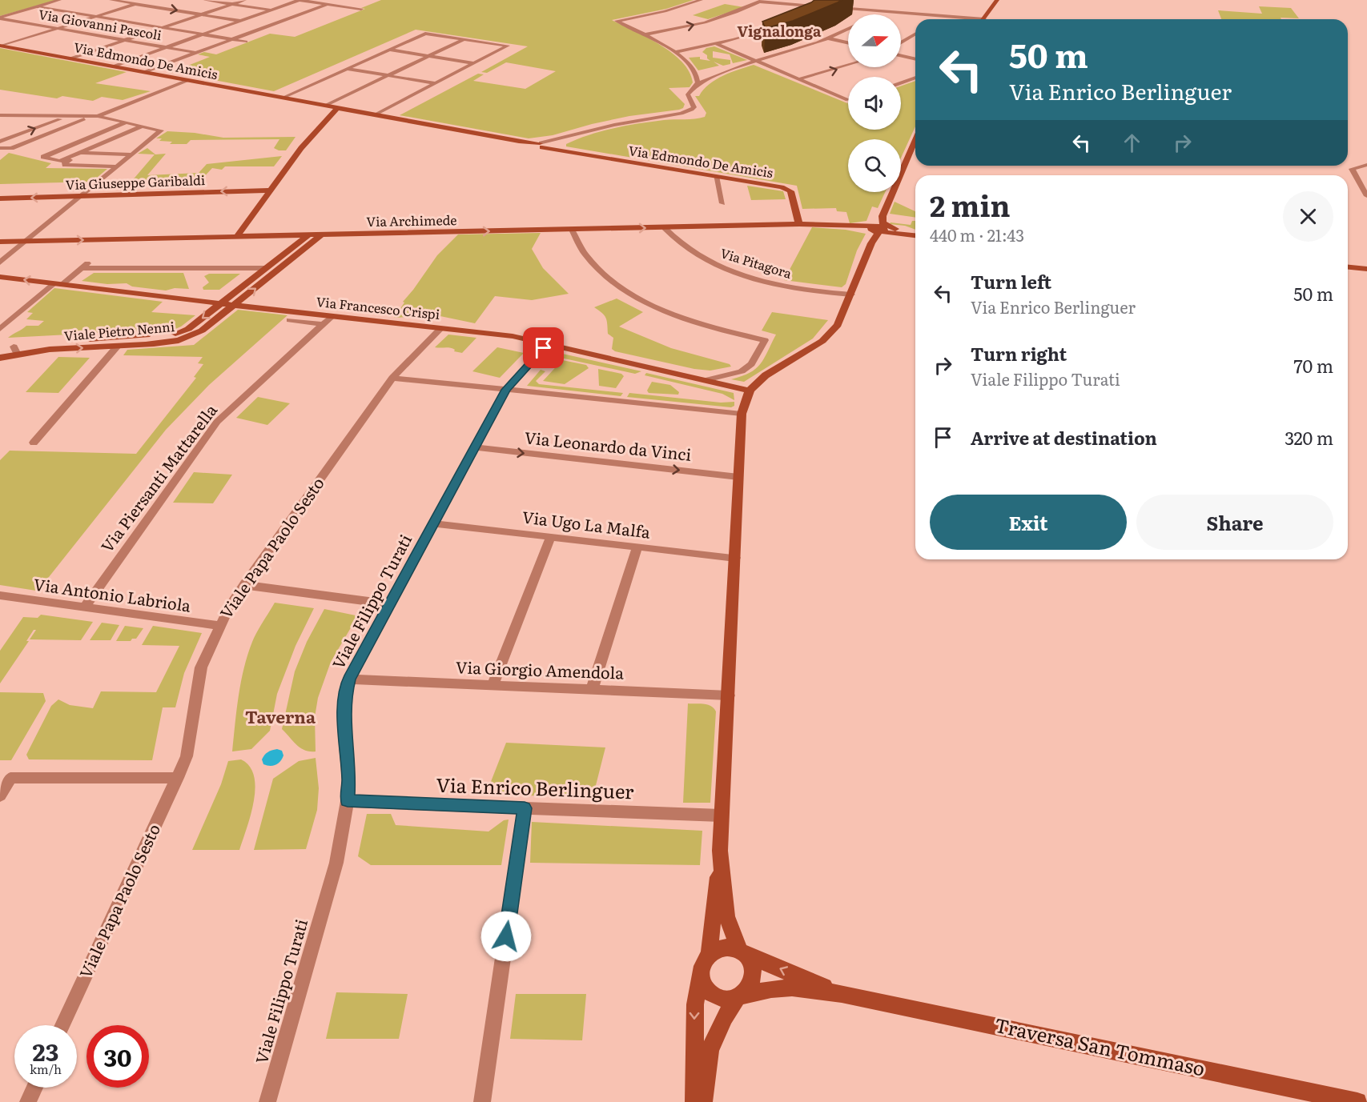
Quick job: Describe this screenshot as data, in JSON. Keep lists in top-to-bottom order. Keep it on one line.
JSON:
{"streets":{"main road":["Via Edmondo De Amicis","Via Giuseppe Garibaldi","Via Archimede","Via Francesco Crispi","Viale Pietro Nenni","Traversa San Tommaso"],"street":["Via Giovanni Pascoli","Via Pitagora","Via Leonardo da Vinci","Via Piersanti Mattarella","Via Ugo La Malfa","Viale Papa Paolo Sesto","Via Antonio Labriola","Viale Filippo Turati","Via Giorgio Amendola","Via Enrico Berlinguer"]},"crossings":[["Via Edmondo De Amicis","Via Archimede"],["Via Archimede","Via Pitagora"],["Via Archimede","Viale Pietro Nenni"],["Via Francesco Crispi","Viale Pietro Nenni"],["Via Francesco Crispi","Via Piersanti Mattarella"],["Via Francesco Crispi","Viale Papa Paolo Sesto"],["Via Francesco Crispi","Viale Filippo Turati"],["Via Leonardo da Vinci","Viale Filippo Turati"],["Via Piersanti Mattarella","Via Antonio Labriola"],["Via Ugo La Malfa","Viale Filippo Turati"],["Viale Papa Paolo Sesto","Via Antonio Labriola"],["Viale Filippo Turati","Via Giorgio Amendola"],["Viale Filippo Turati","Via Enrico Berlinguer"]],"one_way":["Via Giuseppe Garibaldi","Via Archimede"],"districts":["Vignalonga","Taverna"],"north":"right","page":{"turn":["50 m","Via Enrico Berlinguer"],"heading":["2 min","440 m · 21:43"],"list":[{"name":"Turn left","note":"Via Enrico Berlinguer","value":"50 m"},{"name":"Turn right","note":"Viale Filippo Turati","value":"70 m"},{"name":"Arrive at destination","value":"320 m"}],"buttons":["Exit","Share"],"speed":"23 km/h","limit":"30"}}
